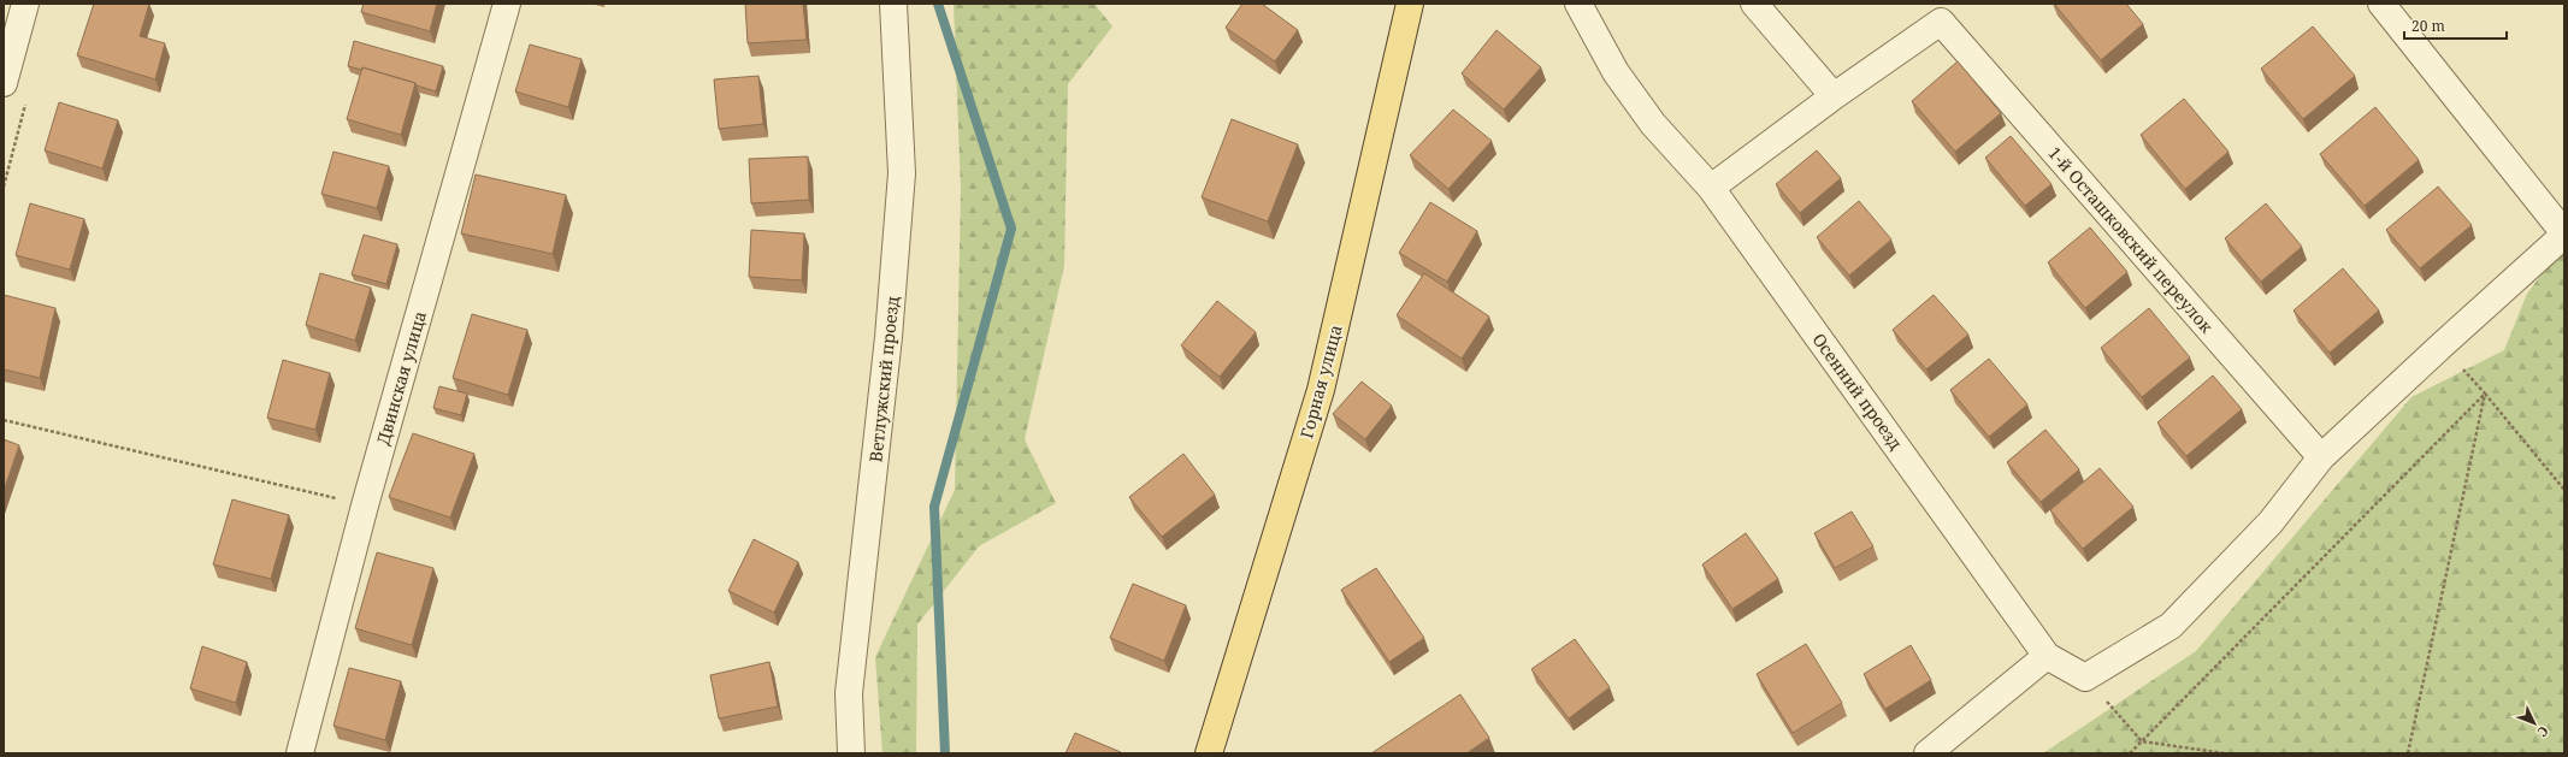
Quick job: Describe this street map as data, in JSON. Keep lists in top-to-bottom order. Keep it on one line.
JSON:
{"streets":{"main road":["Горная улица"],"street":["1-й Осташковский переулок","Двинская улица","Ветлужский проезд","Осенний проезд"]},"scale_bar":"20 m","north":"bottom right"}
